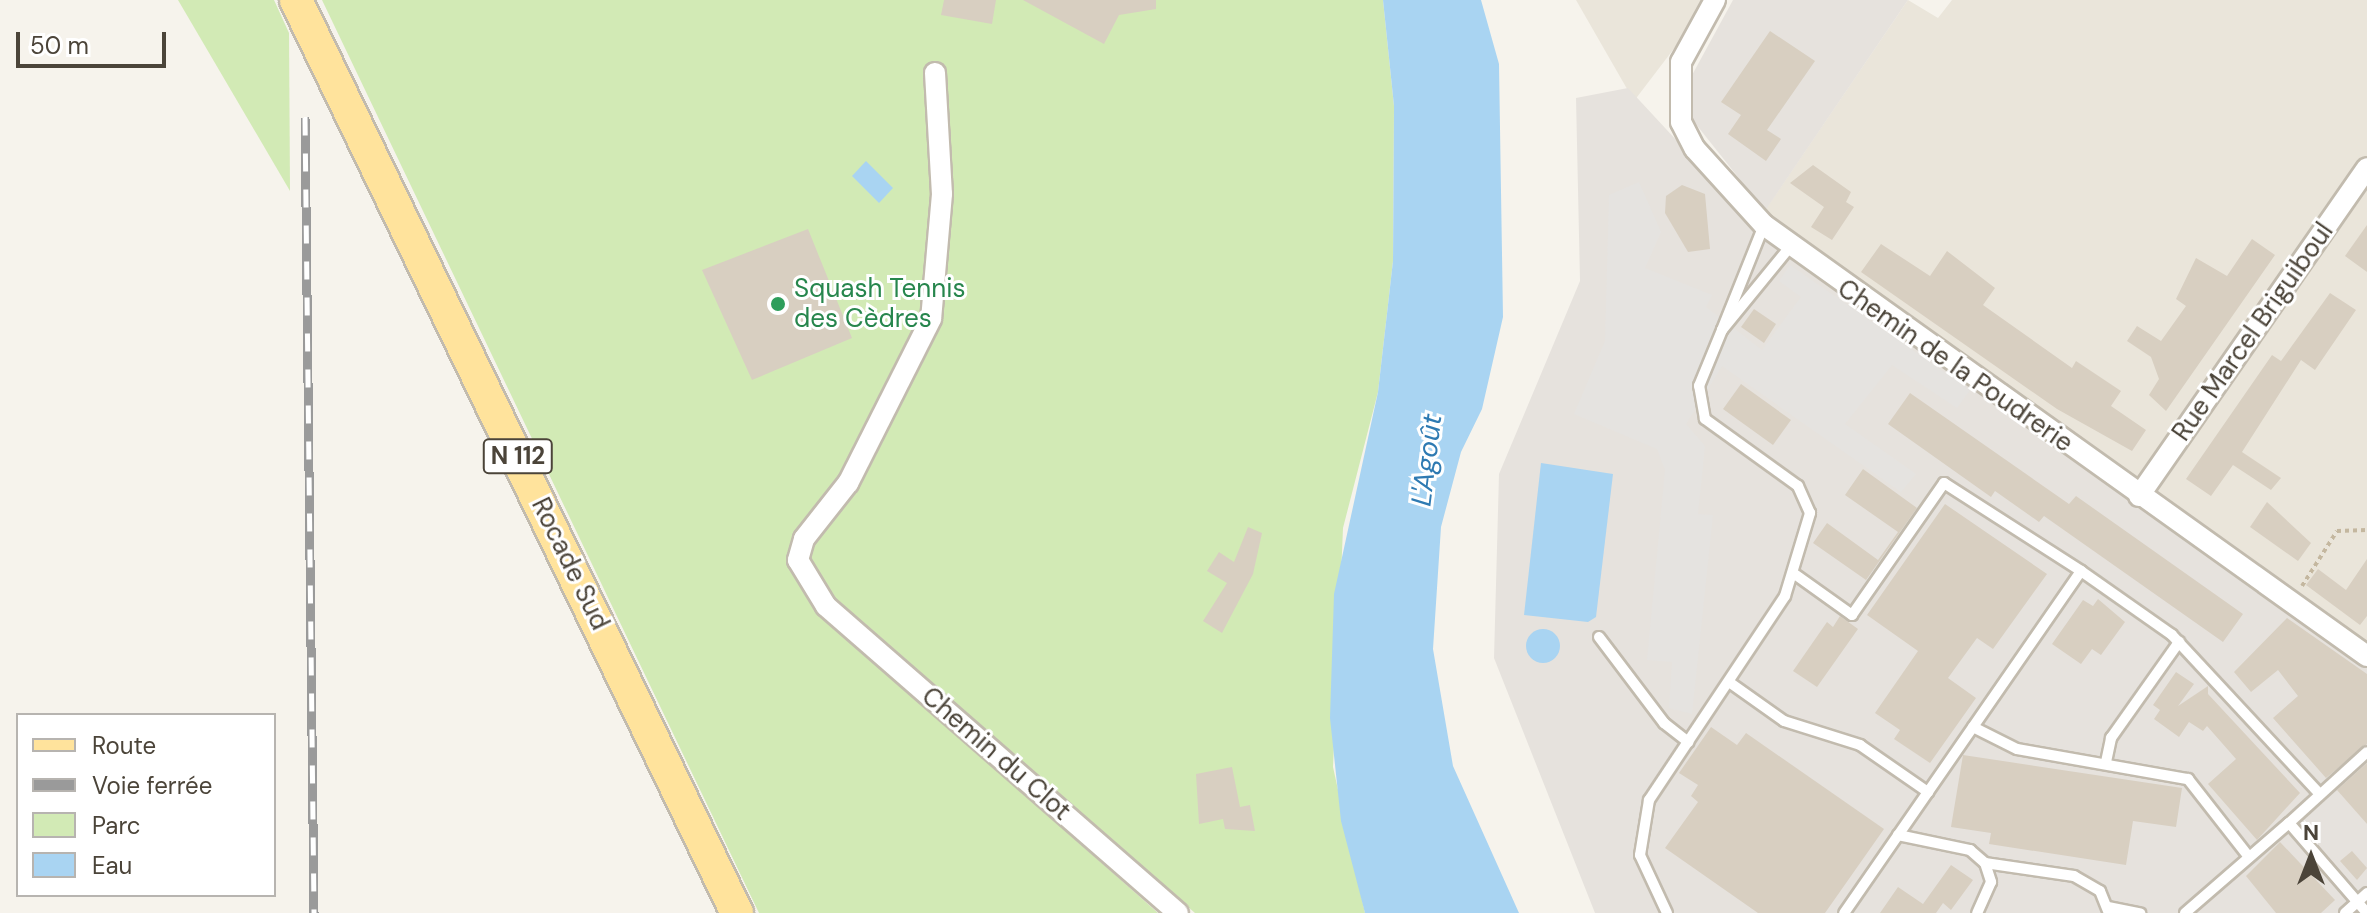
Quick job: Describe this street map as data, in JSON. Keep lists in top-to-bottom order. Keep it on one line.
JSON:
{"streets":{"main road":["N 112","Rocade Sud"],"street":["Rue Marcel Briguiboul","Chemin de la Poudrerie","Chemin du Clot"]},"crossings":[["Rue Marcel Briguiboul","Chemin de la Poudrerie"]],"water":["L'Agoût"],"places":["Squash Tennis des Cèdres"],"legend":["Route","Voie ferrée","Parc","Eau"],"scale_bar":"50 m","north":"top"}
